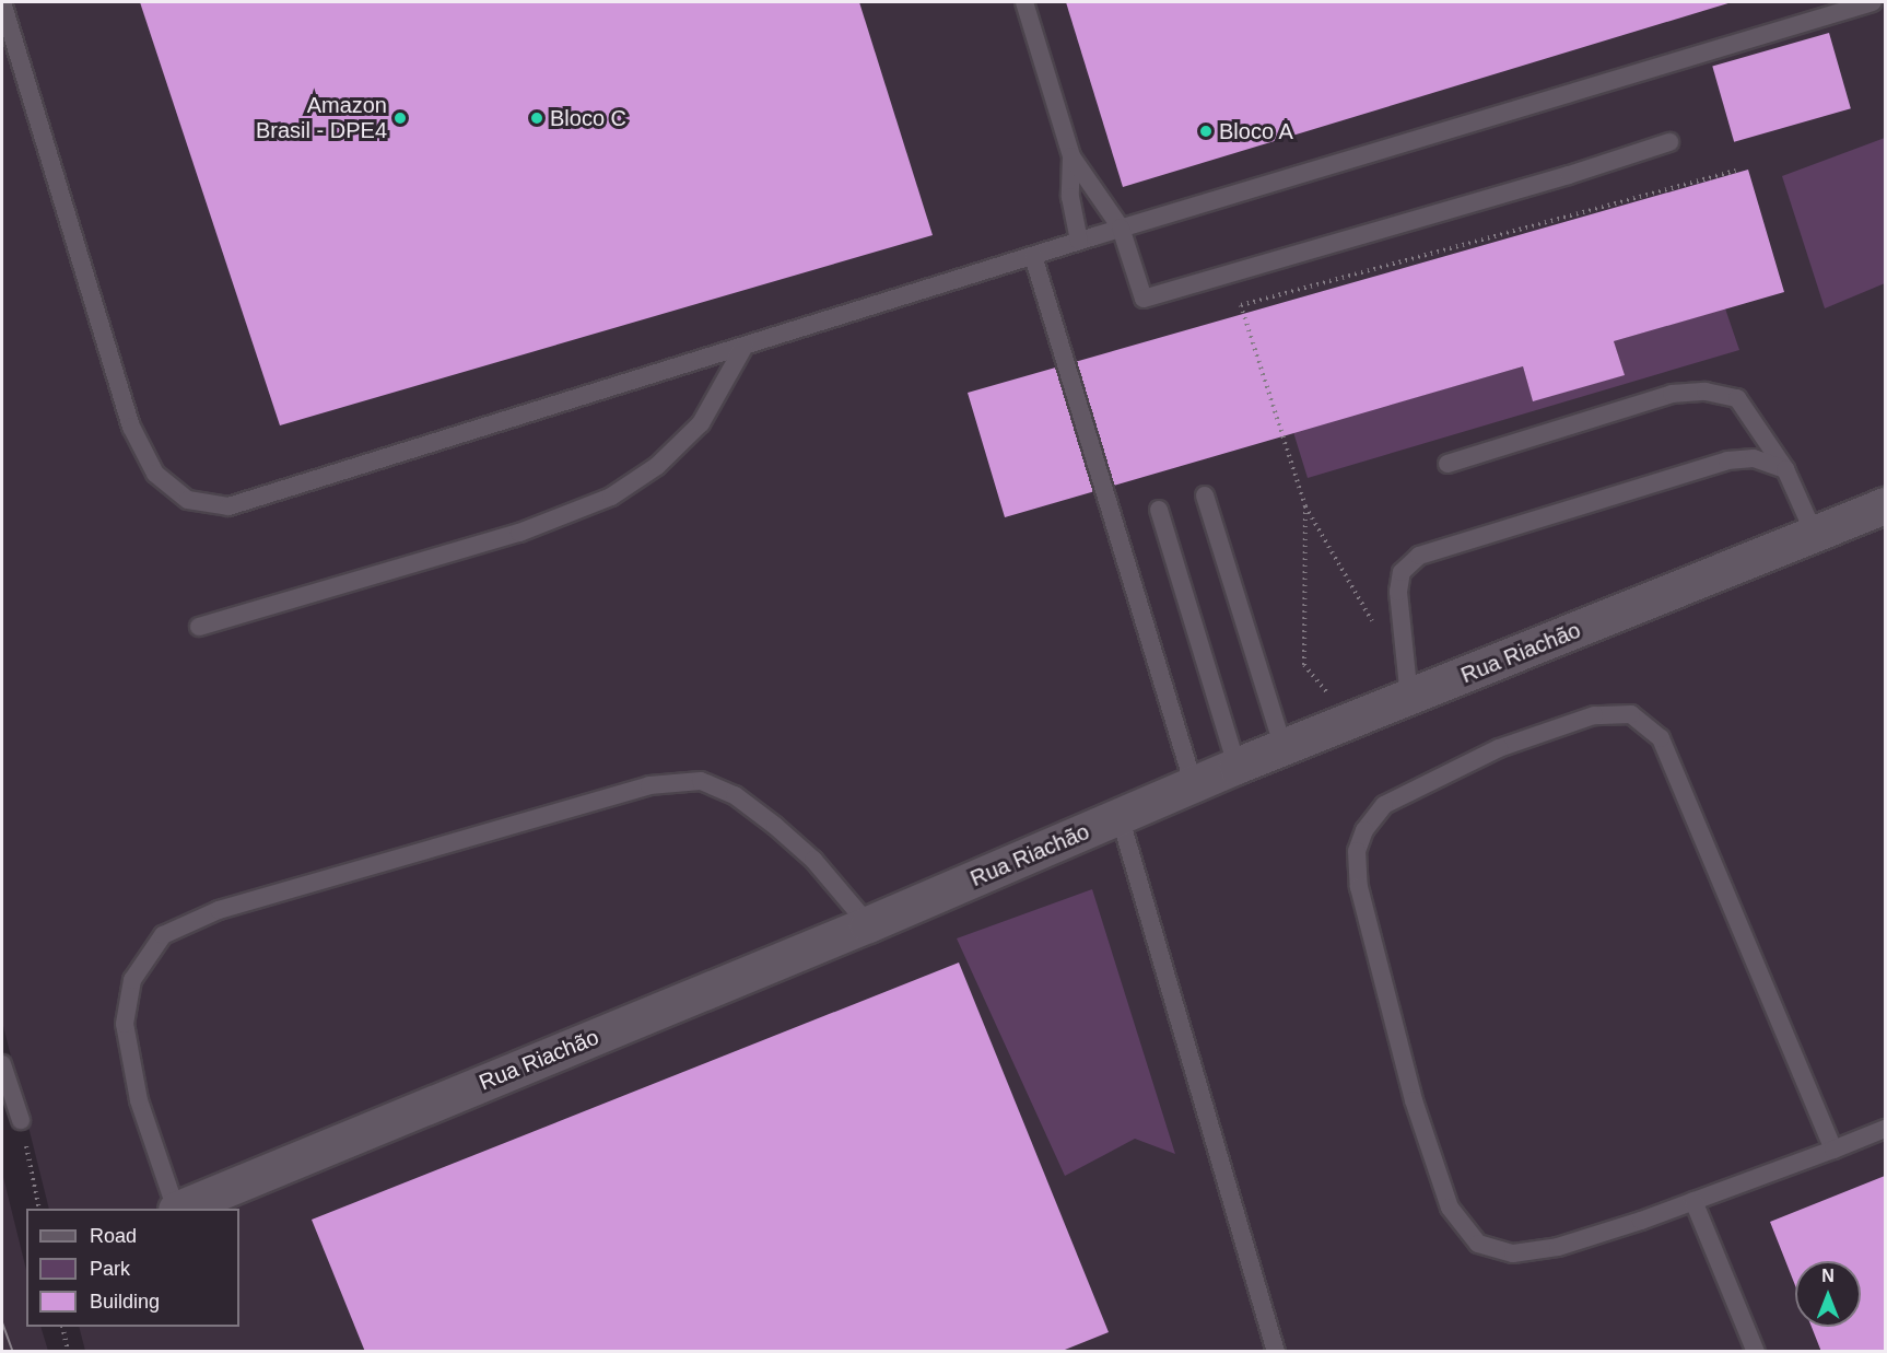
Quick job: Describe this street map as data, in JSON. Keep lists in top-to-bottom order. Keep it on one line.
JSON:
{"streets":{"street":["Rua Riachão"]},"places":["Amazon Brasil - DPE4","Bloco C","Bloco A"],"legend":["Road","Park","Building"],"north":"top"}
